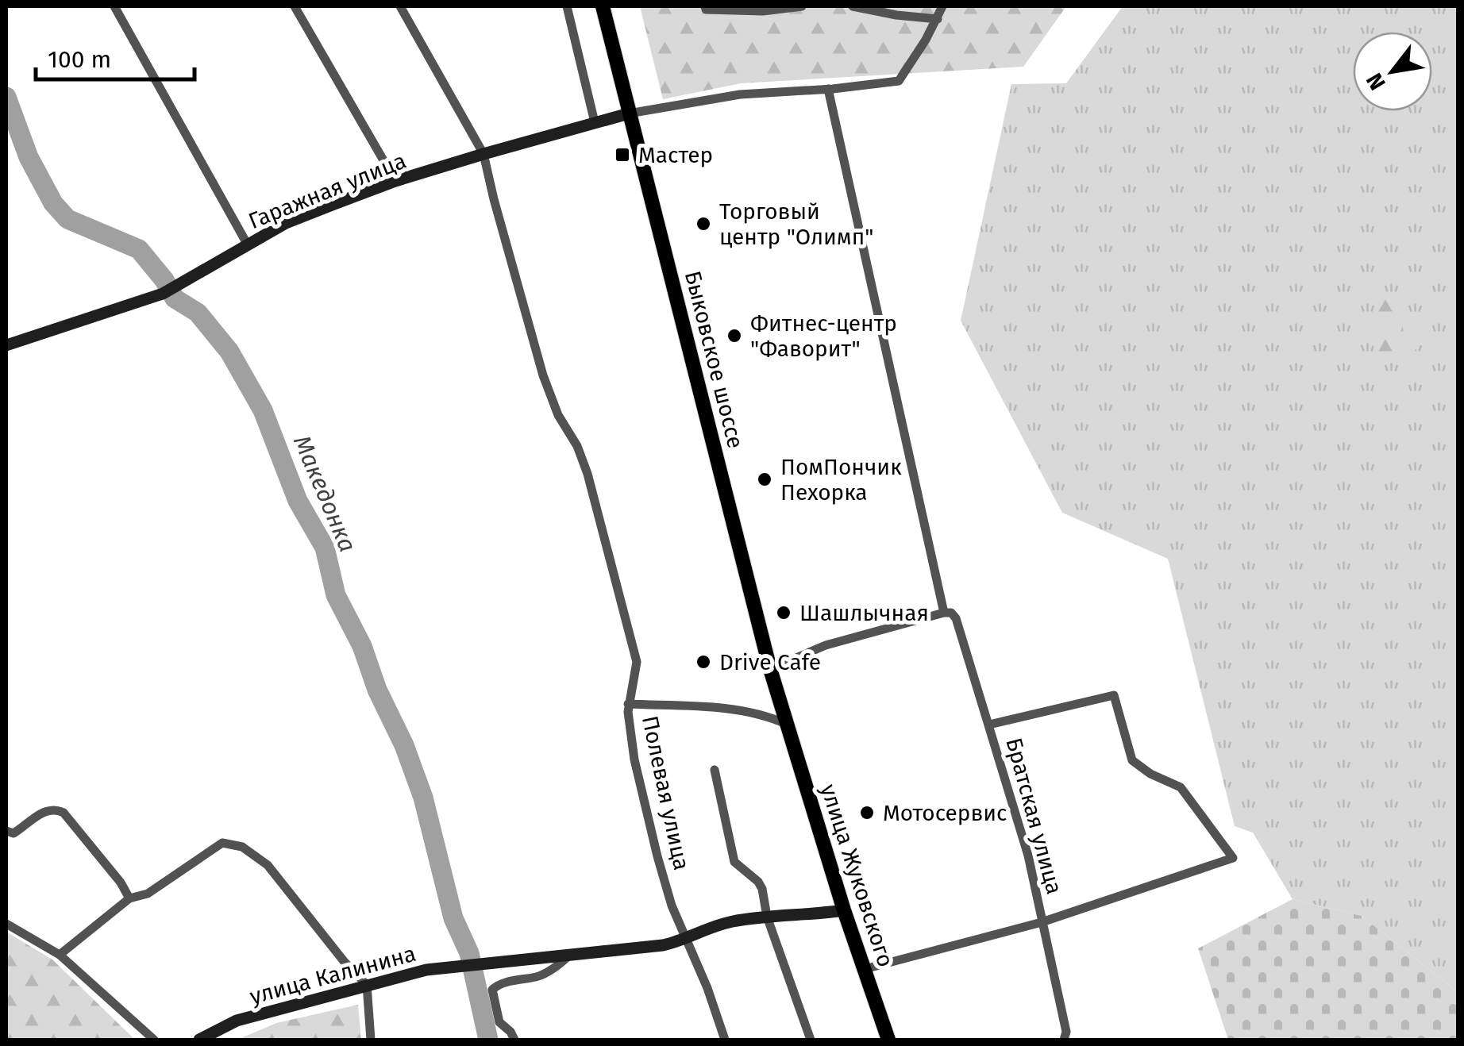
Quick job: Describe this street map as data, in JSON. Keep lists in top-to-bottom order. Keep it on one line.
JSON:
{"streets":{"main road":["Гаражная улица","Быковское шоссе","улица Жуковского","улица Калинина"],"street":["Полевая улица","Братская улица"]},"crossings":[["Гаражная улица","Быковское шоссе"],["Быковское шоссе","Полевая улица"],["Быковское шоссе","улица Жуковского"],["Полевая улица","улица Жуковского"],["Полевая улица","улица Калинина"],["улица Жуковского","улица Калинина"]],"water":["Македонка"],"places":{"transit":["Мастер"],"other":["Торговый центр \"Олимп\"","Фитнес-центр \"Фаворит\"","ПомПончик Пехорка","Шашлычная","Drive Cafe","Мотосервис"]},"scale_bar":"100 m","north":"bottom left"}
